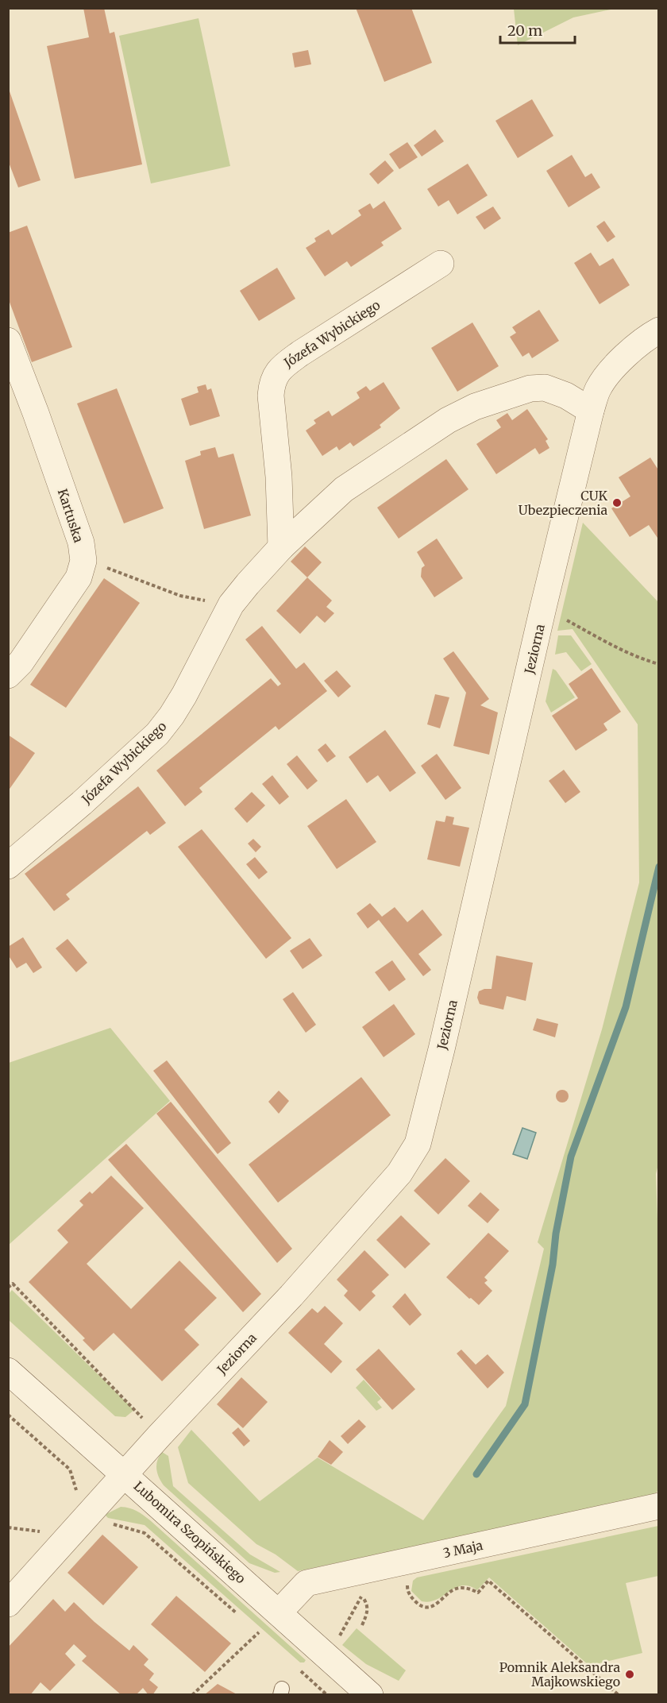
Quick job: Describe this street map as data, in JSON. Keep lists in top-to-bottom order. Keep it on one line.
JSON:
{"streets":{"street":["Józefa Wybickiego","Kartuska","Jeziorna","Lubomira Szopińskiego","3 Maja"]},"crossings":[["Józefa Wybickiego","Jeziorna"],["Jeziorna","Lubomira Szopińskiego"],["Lubomira Szopińskiego","3 Maja"]],"places":["CUK Ubezpieczenia","Pomnik Aleksandra Majkowskiego"],"scale_bar":"20 m"}
